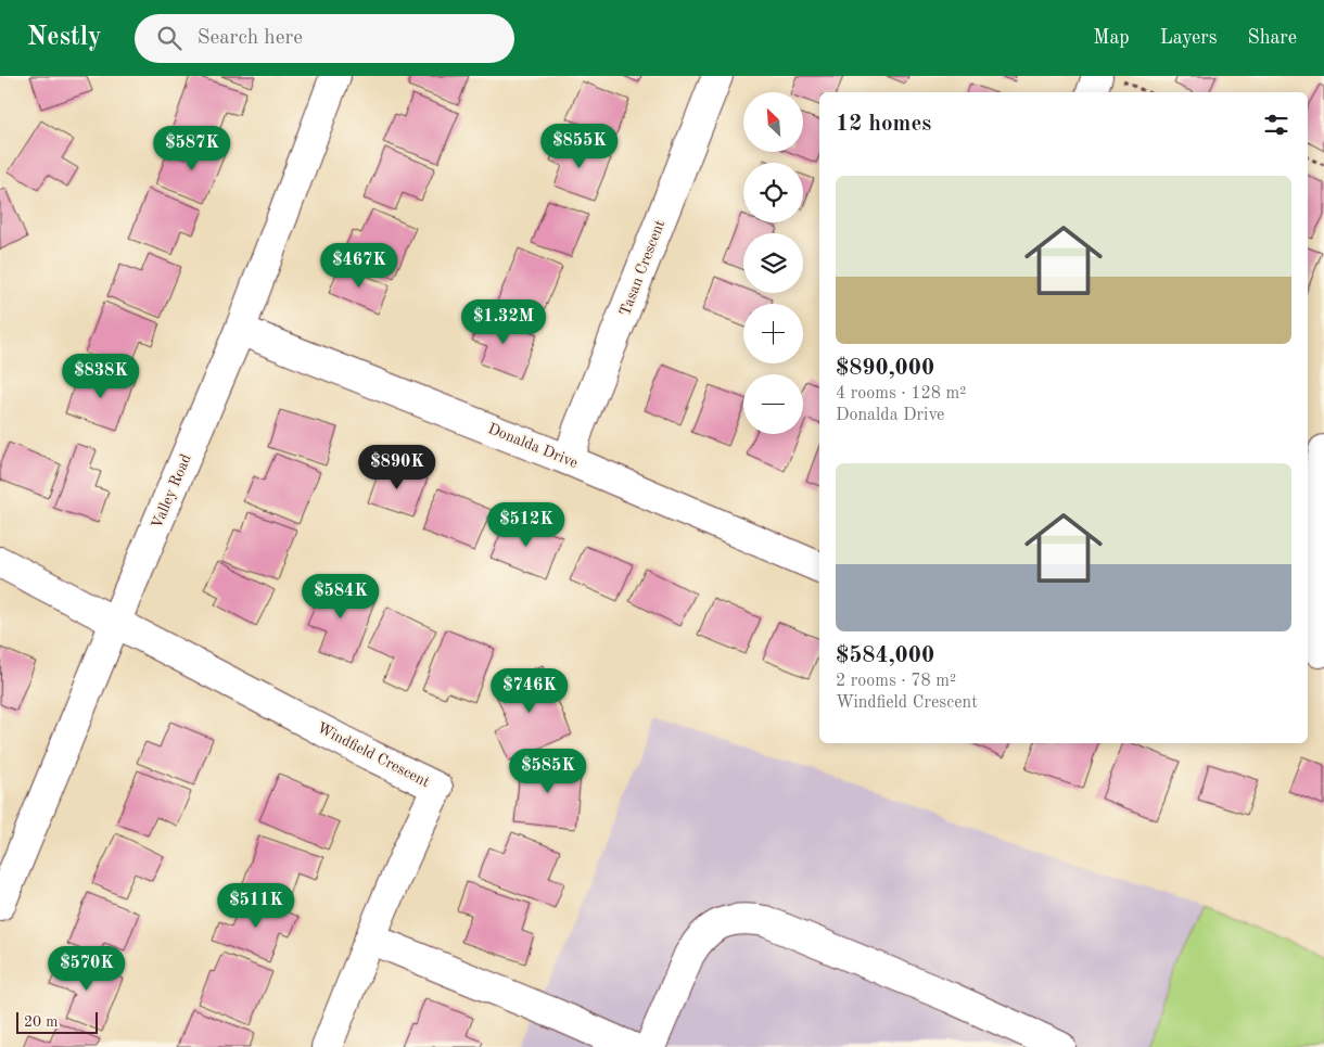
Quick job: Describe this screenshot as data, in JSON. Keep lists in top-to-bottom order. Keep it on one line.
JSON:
{"streets":{"street":["Tasan Crescent","Donalda Drive","Valley Road","Windfield Crescent"]},"crossings":[["Tasan Crescent","Donalda Drive"],["Donalda Drive","Valley Road"],["Valley Road","Windfield Crescent"]],"scale_bar":"20 m","north":"top left","page":{"header":"Nestly","search":"Search here","nav":["Map","Layers","Share"],"map_buttons":["+","−"],"heading":"12 homes","price":["$855K","$587K","$467K","$1.32M","$838K","$890K","$512K","$584K","$746K","$585K","$511K","$570K"],"list":[{"name":"$890,000","note":"4 rooms · 128 m² · Donalda Drive"},{"name":"$584,000","note":"2 rooms · 78 m² · Windfield Crescent"}],"scale":"20 m"}}
